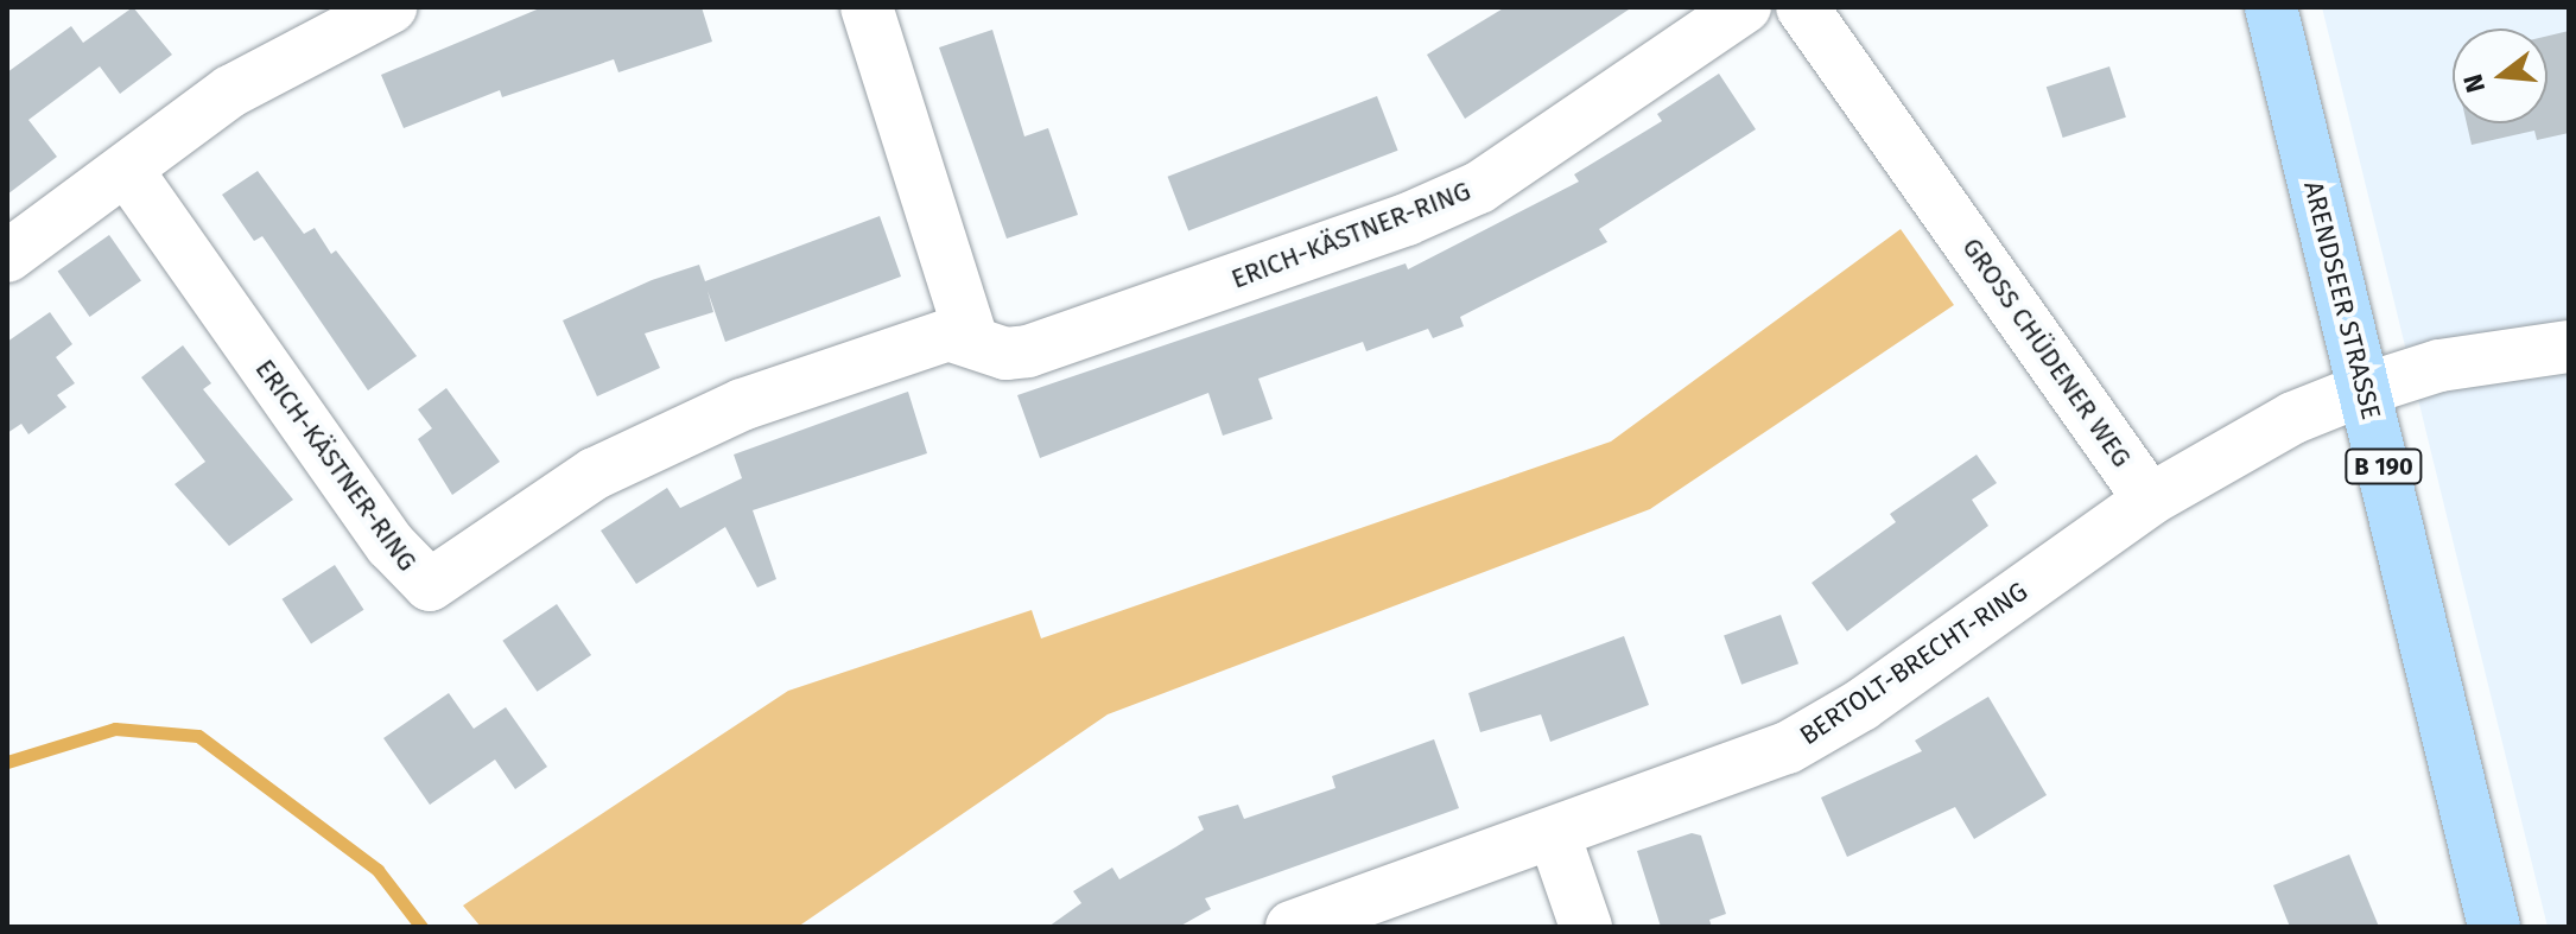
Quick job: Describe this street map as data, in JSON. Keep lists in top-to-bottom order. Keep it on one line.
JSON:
{"streets":{"main road":["ARENDSEER STRASSE","B 190"],"street":["ERICH-KÄSTNER-RING","GROSS CHÜDENER WEG","BERTOLT-BRECHT-RING"]},"crossings":[["GROSS CHÜDENER WEG","BERTOLT-BRECHT-RING"]],"north":"left"}
